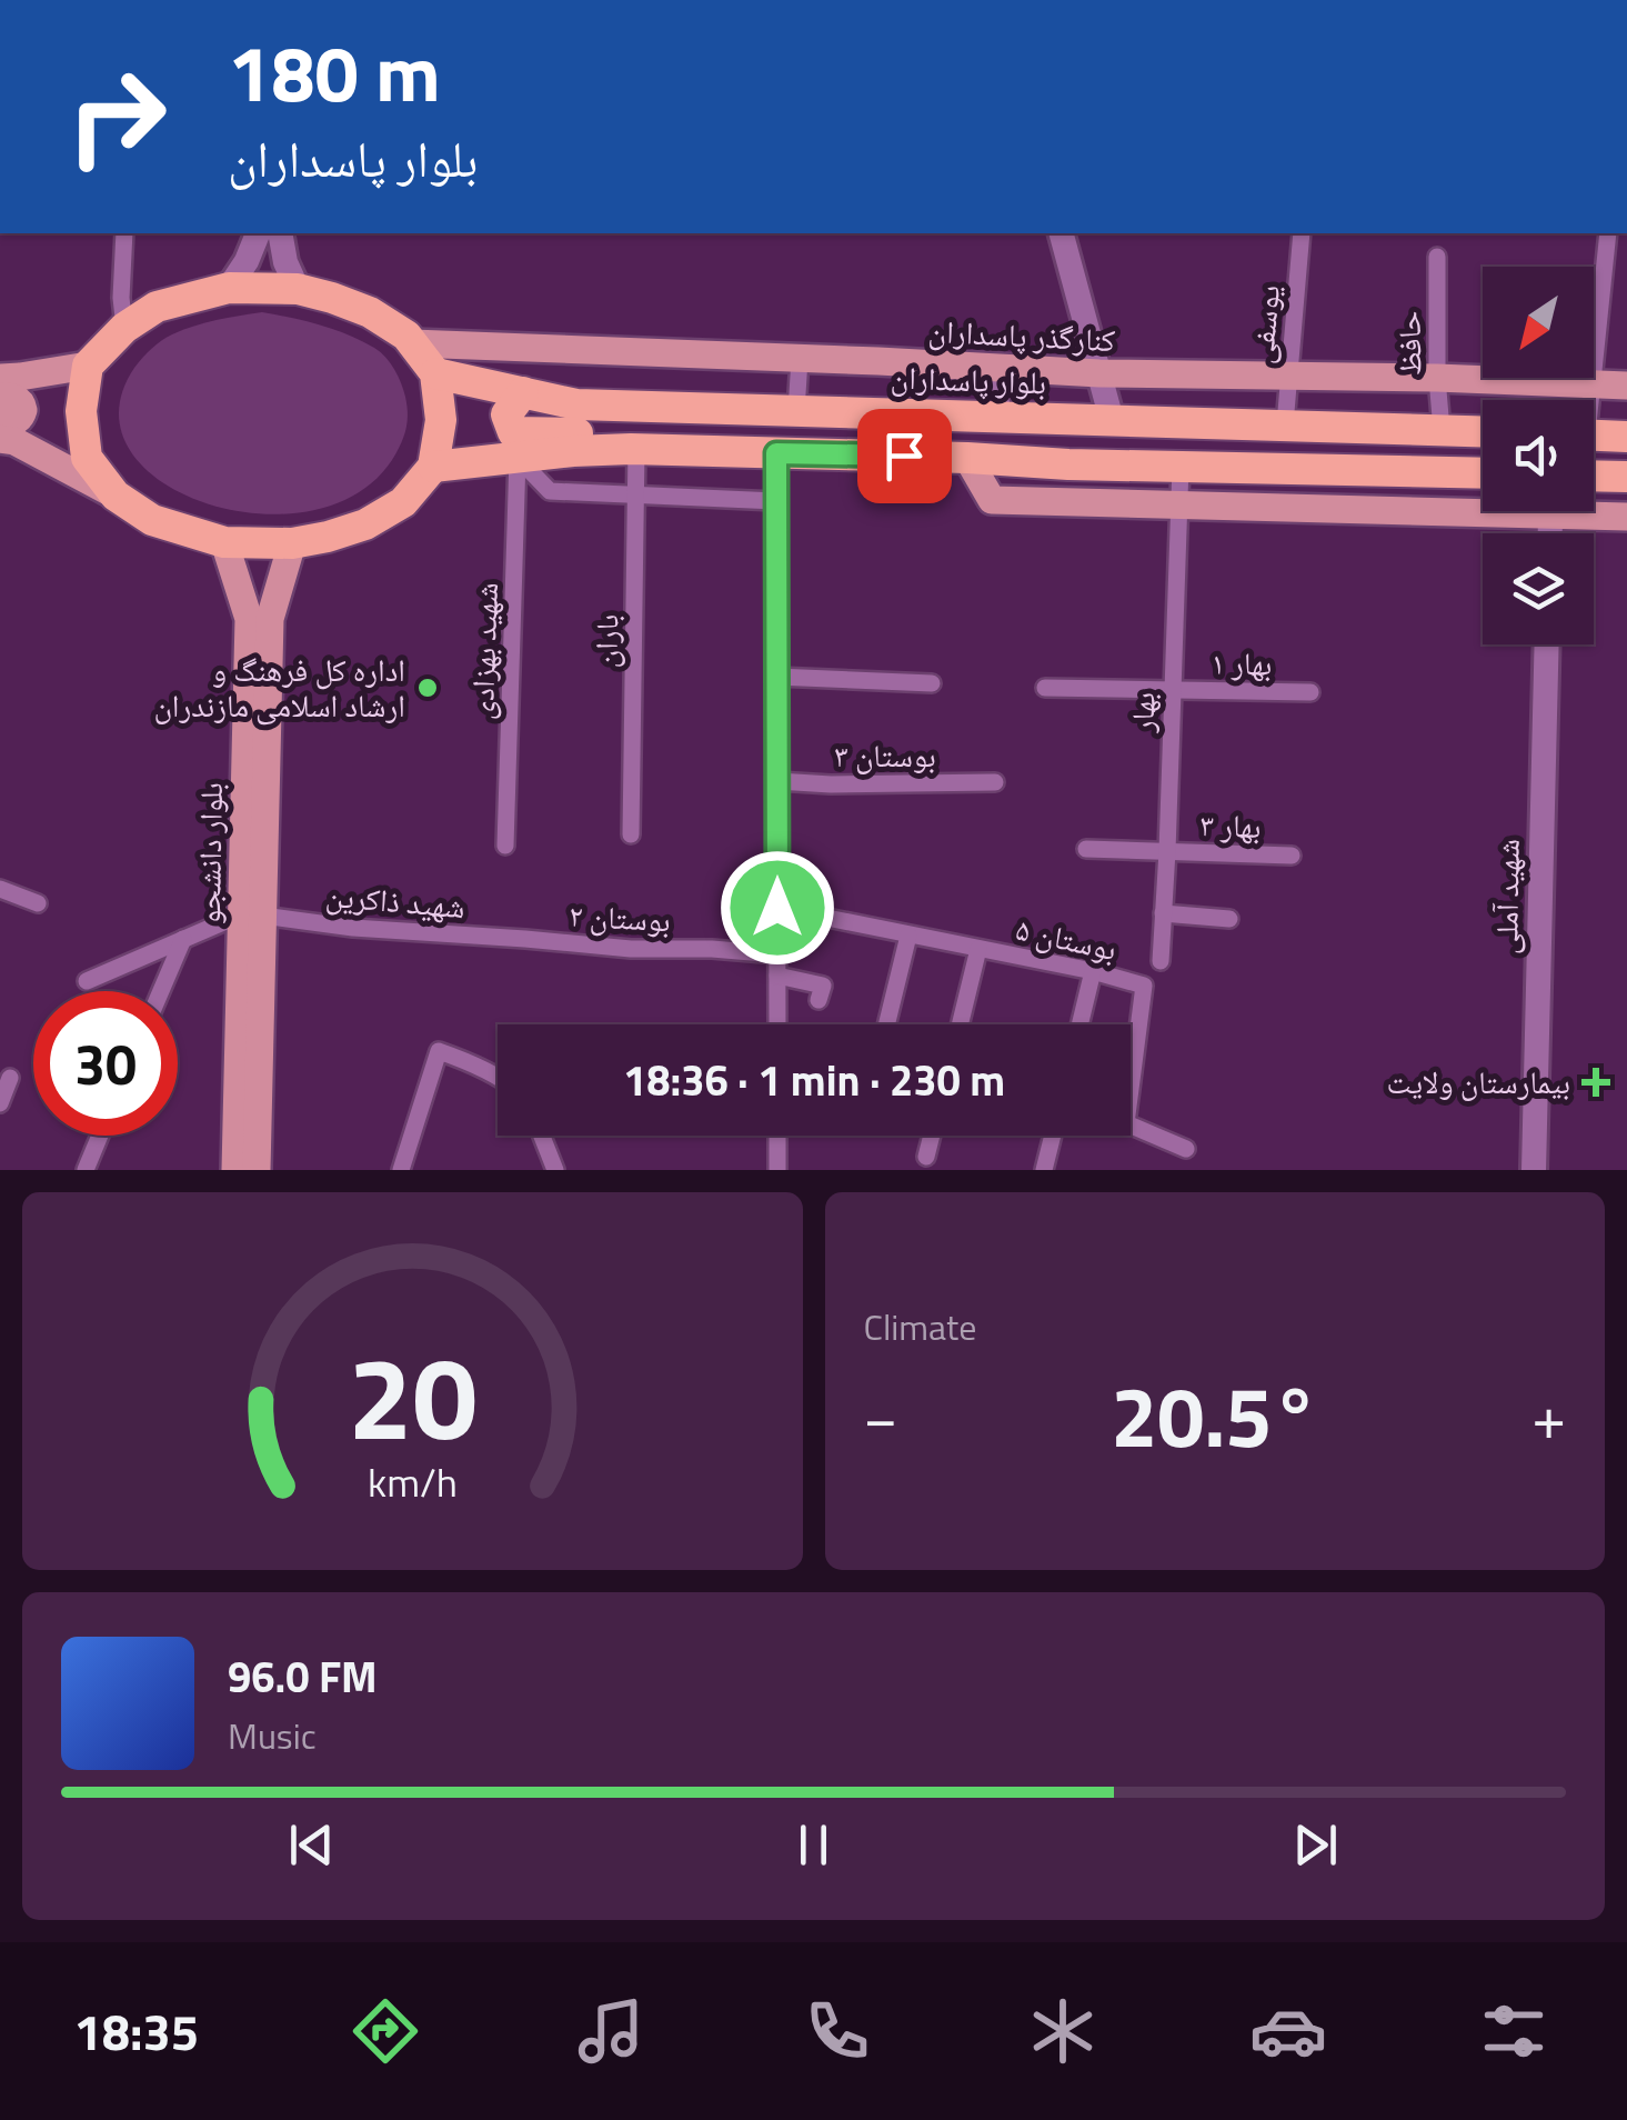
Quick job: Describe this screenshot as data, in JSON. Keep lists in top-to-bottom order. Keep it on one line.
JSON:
{"streets":{"highway":["بلوار پاسداران"],"main road":["کنارگذر پاسداران","بلوار دانشجو","شهید آملی"],"street":["یوسفی","حافظ","باران","شهید بهزادی","بهار ۱","بهار","بوستان ۳","بهار ۳","شهید ذاکرین","بوستان ۲","بوستان ۵"]},"crossings":[["یوسفی","کنارگذر پاسداران"],["یوسفی","بلوار پاسداران"],["کنارگذر پاسداران","حافظ"],["کنارگذر پاسداران","بلوار پاسداران"],["کنارگذر پاسداران","بلوار دانشجو"],["حافظ","بلوار پاسداران"],["بلوار پاسداران","بلوار دانشجو"],["بهار ۱","بهار"],["بهار","بهار ۳"],["بلوار دانشجو","شهید ذاکرین"],["شهید ذاکرین","بوستان ۲"]],"places":{"other":["اداره کل فرهنگ و ارشاد اسلامی مازندران"],"health":["بیمارستان ولایت"]},"north":"bottom left","page":{"turn":["180 m","بلوار پاسداران"],"limit":"30","trip":"18:36 · 1 min · 230 m","tile":"Climate","heat":["−","20.5°","+"],"song":["96.0 FM","Music"],"tabs":"18:35","gauge":["20","km/h"]}}
